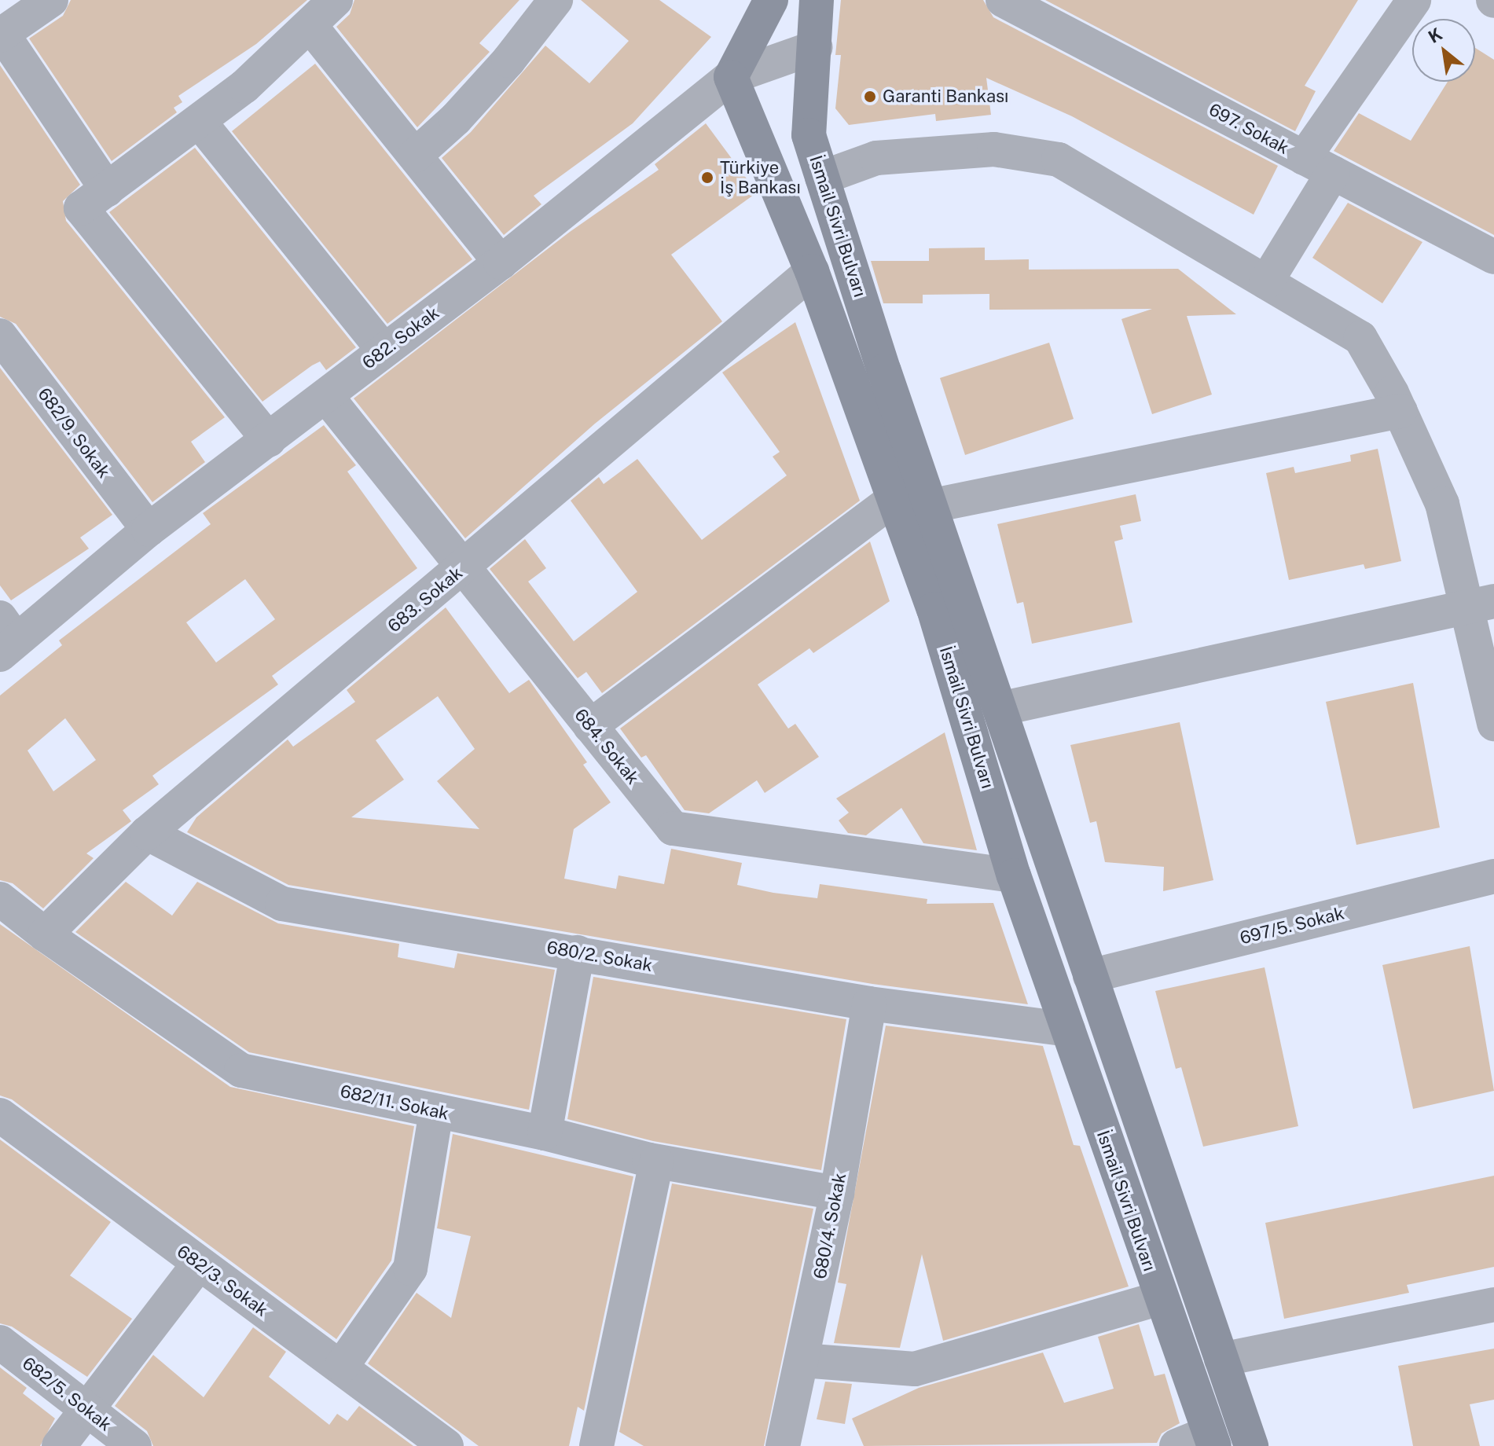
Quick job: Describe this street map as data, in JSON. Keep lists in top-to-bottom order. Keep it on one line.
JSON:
{"streets":{"main road":["İsmail Sivri Bulvarı"],"street":["697. Sokak","682. Sokak","682/9. Sokak","683. Sokak","684. Sokak","697/5. Sokak","680/2. Sokak","682/11. Sokak","680/4. Sokak","682/3. Sokak","682/5. Sokak"]},"crossings":[["İsmail Sivri Bulvarı","682. Sokak"],["İsmail Sivri Bulvarı","683. Sokak"],["İsmail Sivri Bulvarı","684. Sokak"],["İsmail Sivri Bulvarı","697/5. Sokak"],["İsmail Sivri Bulvarı","680/2. Sokak"],["682. Sokak","682/9. Sokak"],["682. Sokak","684. Sokak"],["683. Sokak","684. Sokak"],["683. Sokak","680/2. Sokak"],["683. Sokak","682/11. Sokak"],["680/2. Sokak","680/4. Sokak"],["682/11. Sokak","680/4. Sokak"]],"places":["Garanti Bankası","Türkiye İş Bankası"],"north":"top left"}
